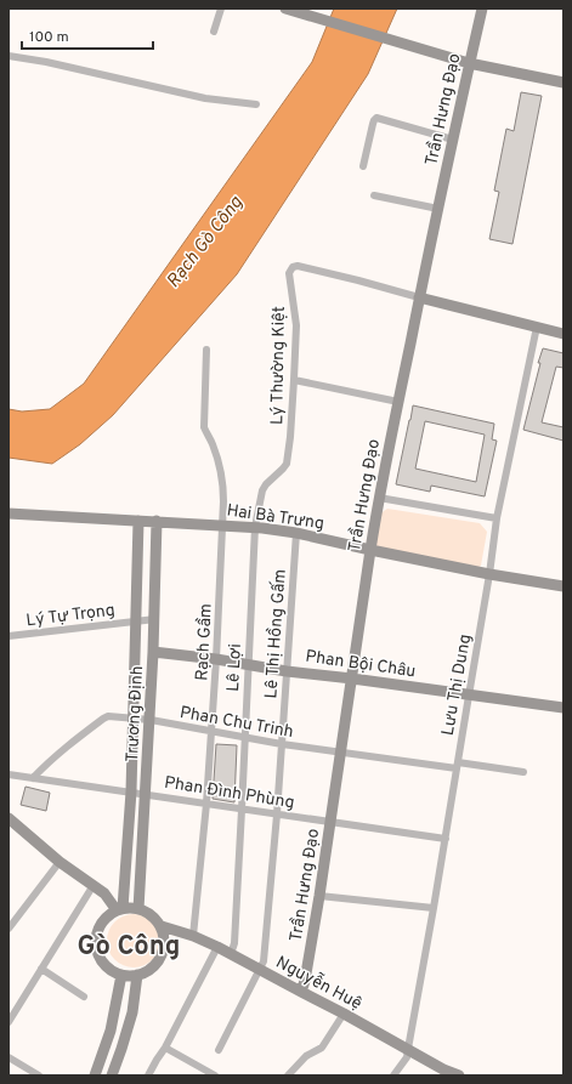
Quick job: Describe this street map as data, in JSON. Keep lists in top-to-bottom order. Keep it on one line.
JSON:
{"streets":{"street":["Trần Hưng Đạo","Lý Thường Kiệt","Hai Bà Trưng","Lý Tự Trọng","Lê Thị Hồng Gấm","Rạch Gầm","Phan Bội Châu","Lê Lợi","Lưu Thị Dung","Trương Định","Phan Chu Trinh","Phan Đình Phùng","Nguyễn Huệ"]},"crossings":[["Trần Hưng Đạo","Lý Thường Kiệt"],["Trần Hưng Đạo","Hai Bà Trưng"],["Trần Hưng Đạo","Phan Bội Châu"],["Trần Hưng Đạo","Phan Chu Trinh"],["Trần Hưng Đạo","Phan Đình Phùng"],["Trần Hưng Đạo","Nguyễn Huệ"],["Lý Thường Kiệt","Hai Bà Trưng"],["Lý Thường Kiệt","Lê Lợi"],["Hai Bà Trưng","Lê Thị Hồng Gấm"],["Hai Bà Trưng","Rạch Gầm"],["Hai Bà Trưng","Lê Lợi"],["Hai Bà Trưng","Lưu Thị Dung"],["Hai Bà Trưng","Trương Định"],["Lý Tự Trọng","Trương Định"],["Lê Thị Hồng Gấm","Phan Bội Châu"],["Lê Thị Hồng Gấm","Phan Chu Trinh"],["Lê Thị Hồng Gấm","Phan Đình Phùng"],["Lê Thị Hồng Gấm","Nguyễn Huệ"],["Rạch Gầm","Phan Bội Châu"],["Rạch Gầm","Phan Chu Trinh"],["Rạch Gầm","Phan Đình Phùng"],["Rạch Gầm","Nguyễn Huệ"],["Phan Bội Châu","Lê Lợi"],["Phan Bội Châu","Lưu Thị Dung"],["Phan Bội Châu","Trương Định"],["Lê Lợi","Phan Chu Trinh"],["Lê Lợi","Phan Đình Phùng"],["Lê Lợi","Nguyễn Huệ"],["Lưu Thị Dung","Phan Chu Trinh"],["Lưu Thị Dung","Phan Đình Phùng"],["Lưu Thị Dung","Nguyễn Huệ"],["Trương Định","Phan Chu Trinh"],["Trương Định","Phan Đình Phùng"],["Trương Định","Nguyễn Huệ"],["Phan Chu Trinh","Phan Đình Phùng"]],"districts":["Gò Công"],"water":["Rạch Gò Công"],"scale_bar":"100 m"}
